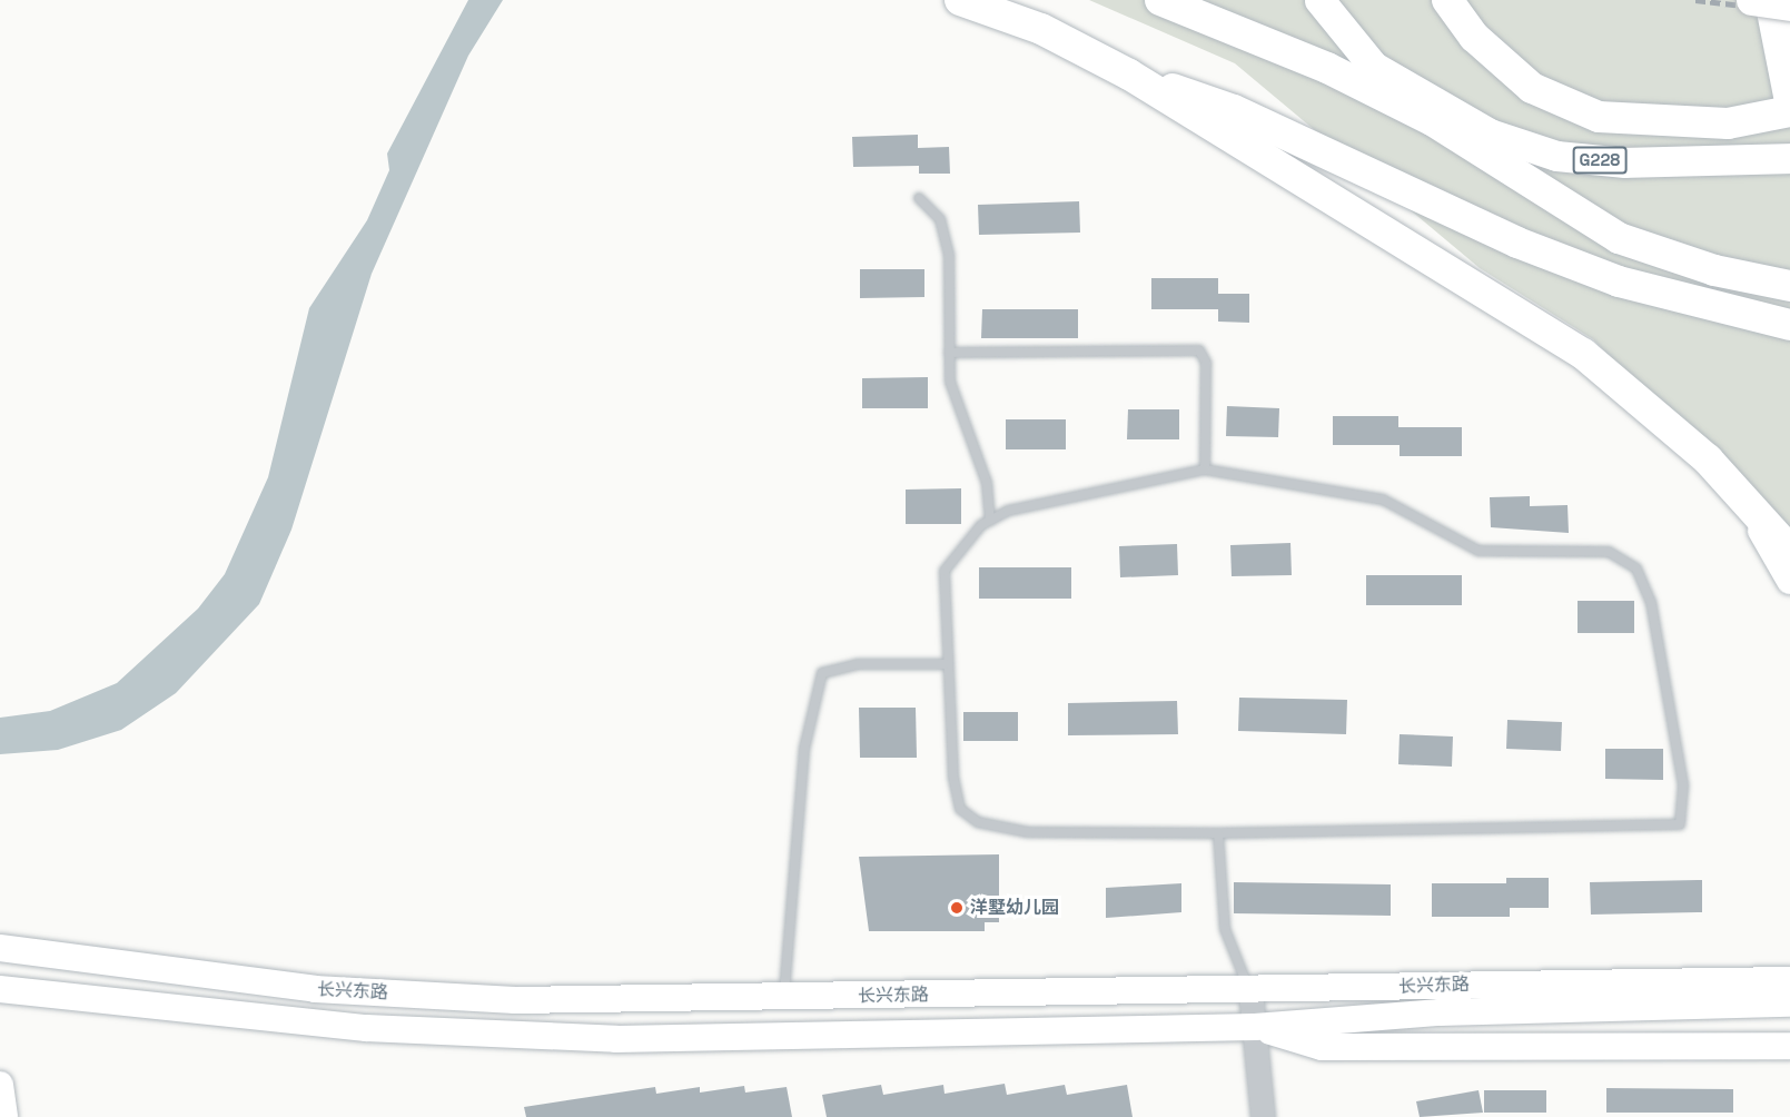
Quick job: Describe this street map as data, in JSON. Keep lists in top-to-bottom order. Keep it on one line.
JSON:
{"streets":{"main road":["G228","长兴东路"]},"places":["洋墅幼儿园"]}
